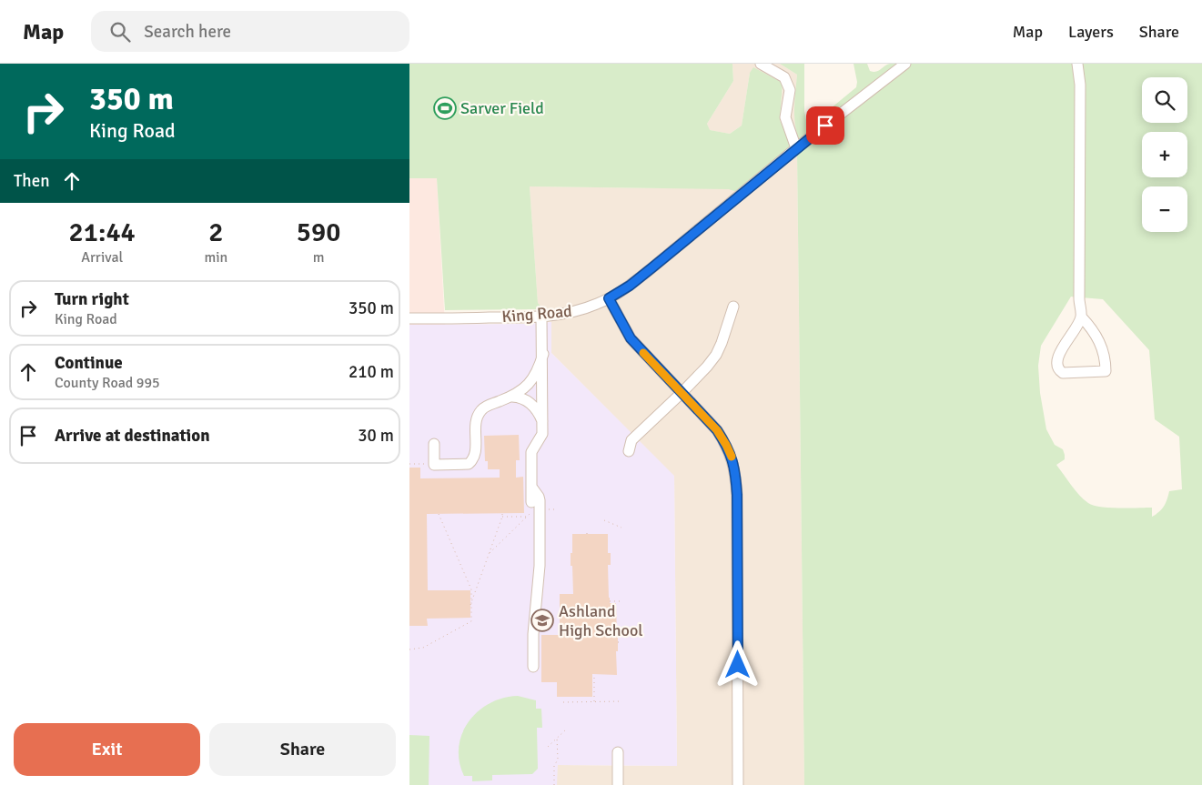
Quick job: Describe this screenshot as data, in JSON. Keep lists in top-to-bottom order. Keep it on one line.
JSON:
{"streets":{"street":["King Road"]},"places":{"sports":["Sarver Field"],"school or university":["Ashland High School"]},"page":{"header":"Map","search":"Search here","nav":["Map","Layers","Share"],"turn":["350 m","King Road"],"map_buttons":["+","−"],"then":"Then","eta":["21:44","Arrival","2","min","590","m"],"list":[{"name":"Turn right","note":"King Road","value":"350 m"},{"name":"Continue","note":"County Road 995","value":"210 m"},{"name":"Arrive at destination","value":"30 m"}],"buttons":["Exit","Share"]}}
